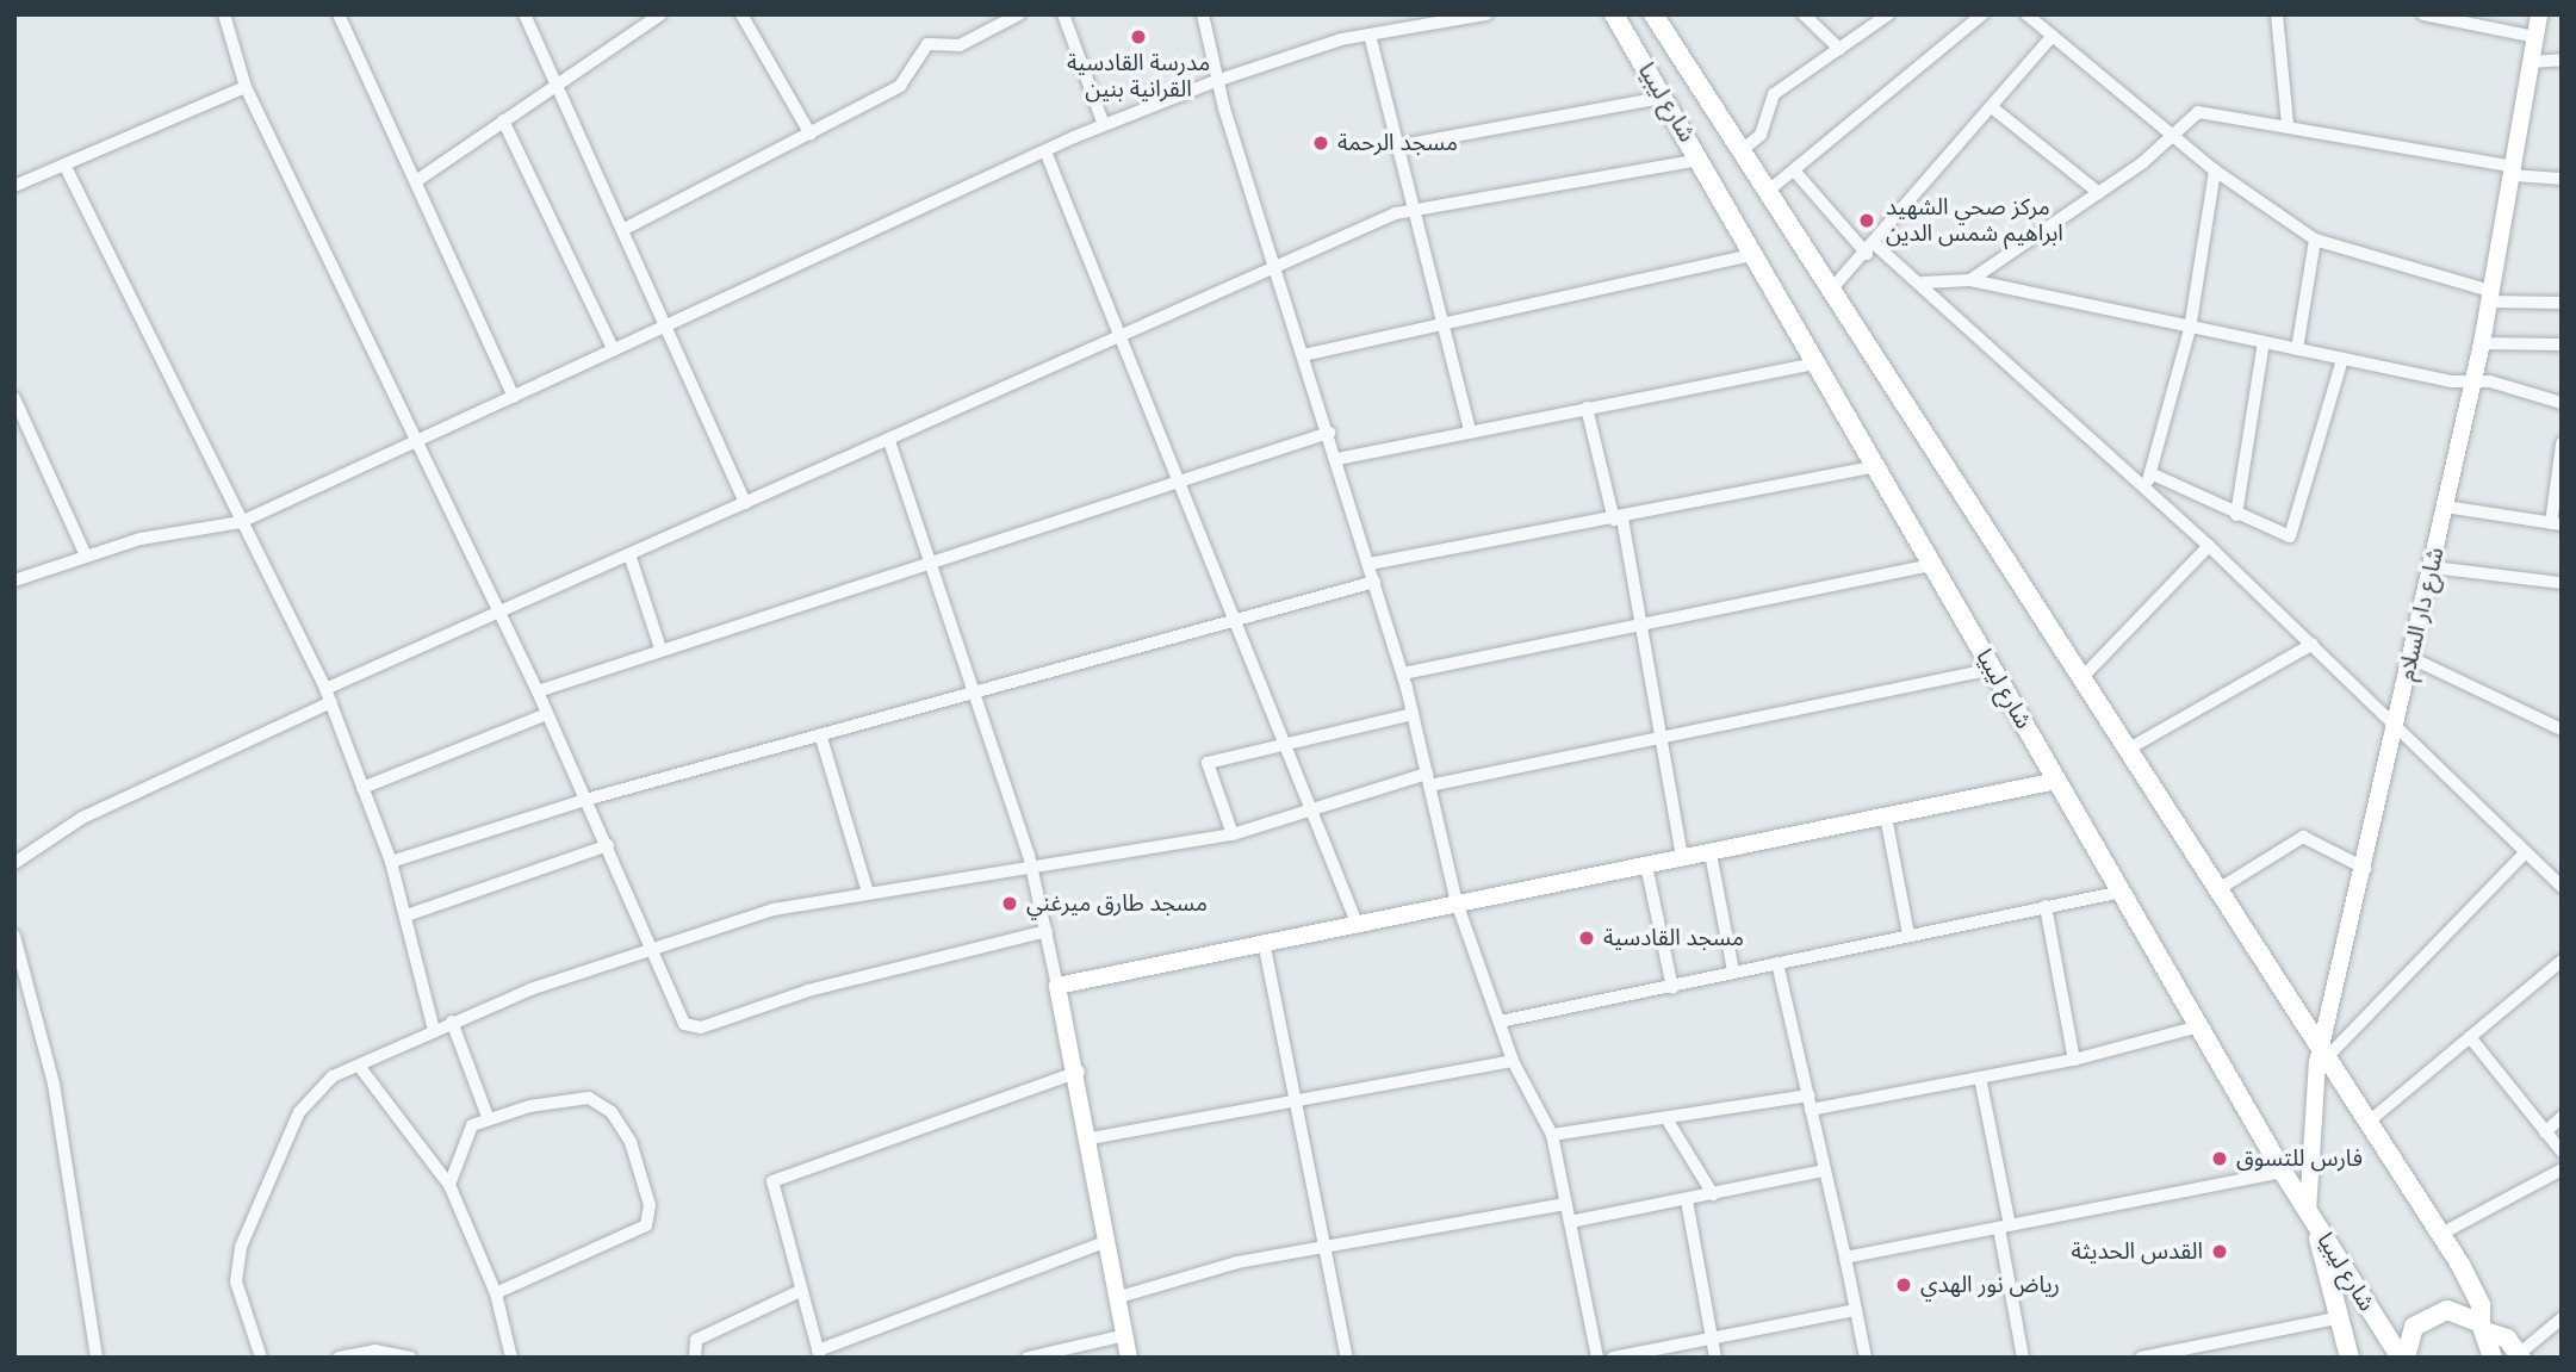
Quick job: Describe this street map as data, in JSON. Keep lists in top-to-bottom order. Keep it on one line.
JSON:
{"streets":{"main road":["شارع ليبيا"],"street":["شارع دار السلام"]},"crossings":[["شارع ليبيا","شارع دار السلام"]],"places":["مدرسة القادسية القرانية بنين","مسجد الرحمة","مركز صحي الشهيد ابراهيم شمس الدين","مسجد طارق ميرغني","مسجد القادسية","فارس للتسوق","القدس الحديثة","رياض نور الهدي"]}
